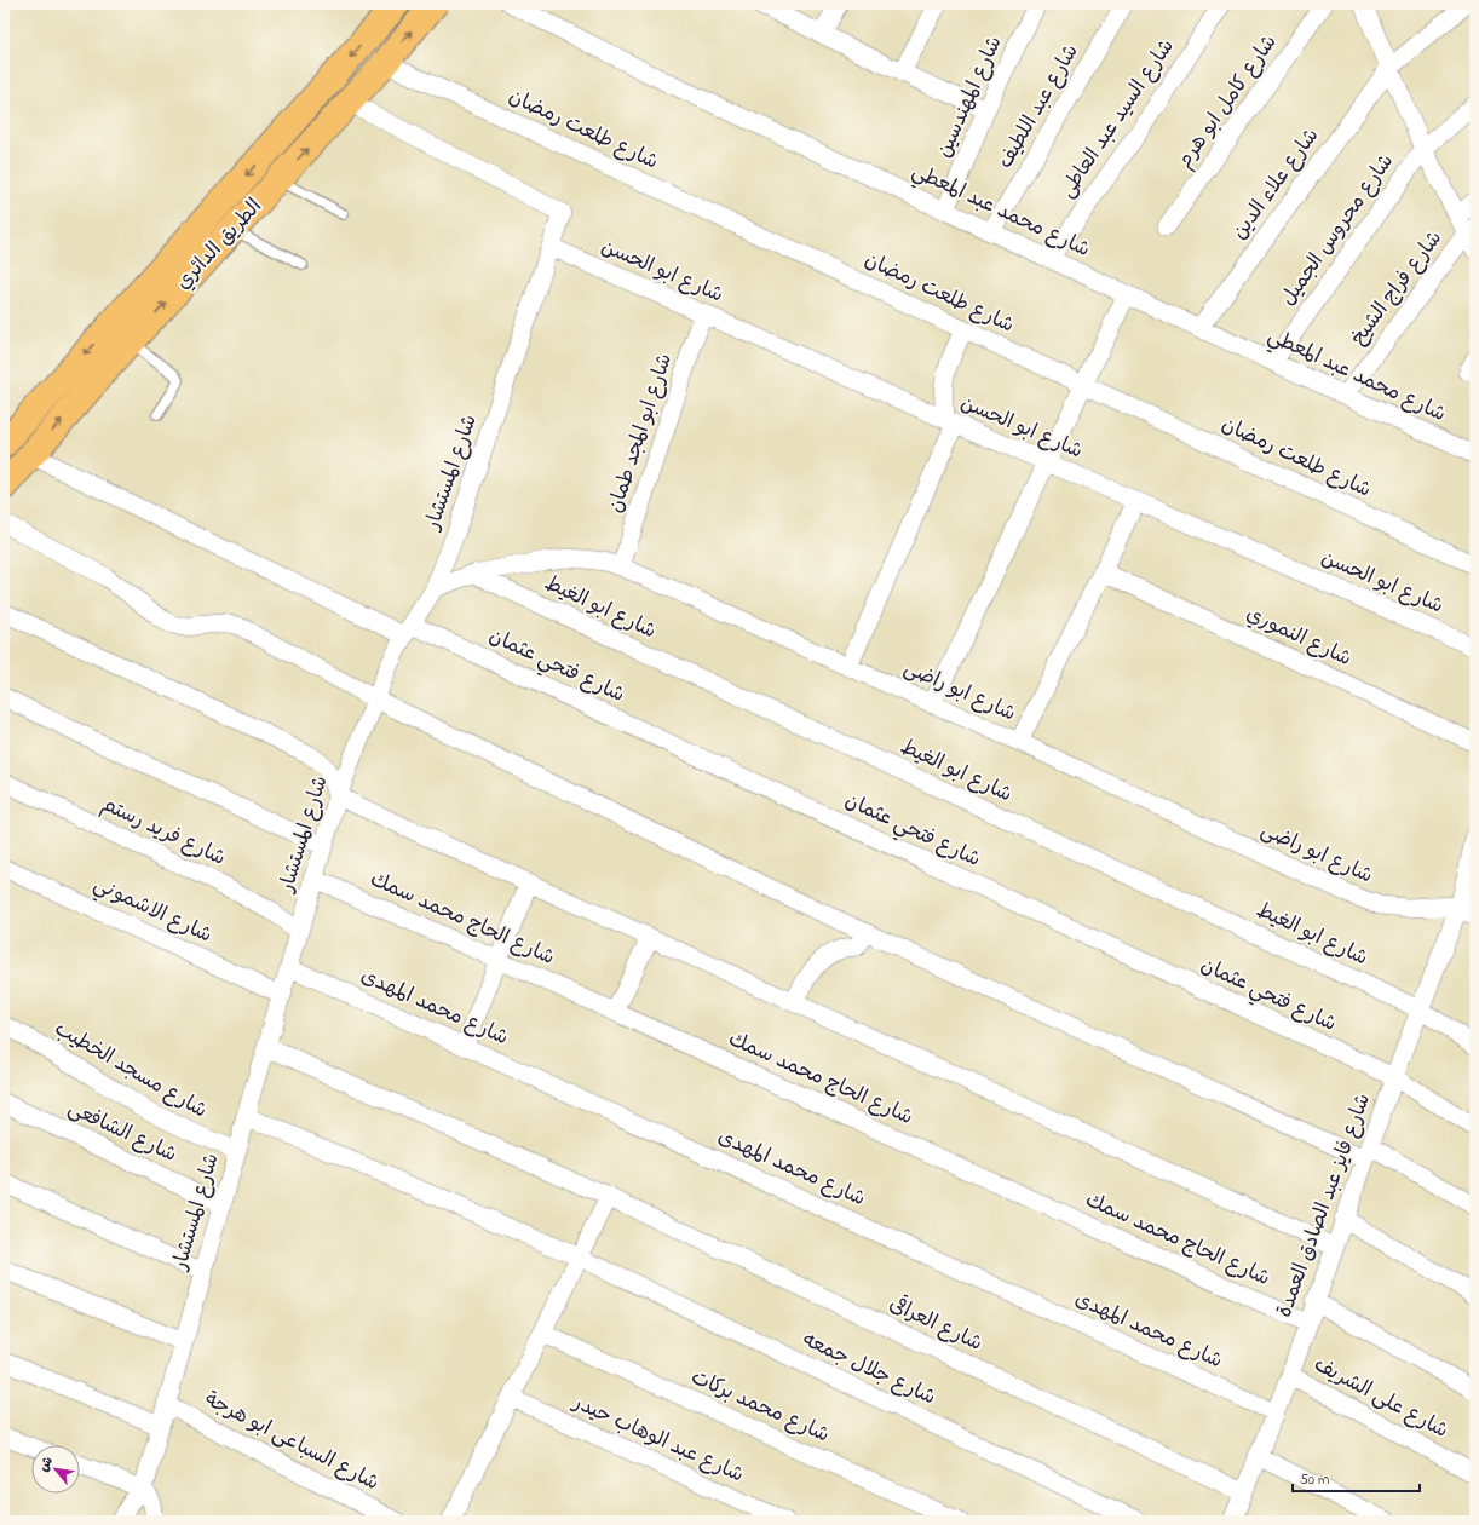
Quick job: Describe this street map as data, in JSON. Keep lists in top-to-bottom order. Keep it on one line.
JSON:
{"streets":{"highway":["الطريق الدائري"],"street":["شارع المهندسين","شارع كامل ابو هرم","شارع عبد اللطيف","شارع السيد عبد العاطى","شارع طلعت رمضان","شارع علاء الدين","شارع محمد عبد المعطي","شارع محروس الجميل","شارع ابو الحسن","شارع فراج الشيخ","شارع ابو المجد طمان","شارع المستشار","شارع ابو الغيط","شارع النموري","شارع فتحي عثمان","شارع ابو راضى","شارع فريد رستم","شارع الاشموني","شارع الحاج محمد سمك","شارع محمد المهدى","شارع مسجد الخطيب","شارع الشافعى","شارع فايز عبد الصادق العمدة","شارع العراقى","شارع جلال جمعه","شارع على الشريف","شارع محمد بركات","شارع عبد الوهاب حيدر","شارع السباعى ابو هرجة"]},"crossings":[["شارع المهندسين","شارع محمد عبد المعطي"],["شارع عبد اللطيف","شارع محمد عبد المعطي"],["شارع السيد عبد العاطى","شارع محمد عبد المعطي"],["شارع طلعت رمضان","الطريق الدائري"],["شارع علاء الدين","شارع محمد عبد المعطي"],["شارع محمد عبد المعطي","شارع محروس الجميل"],["شارع محمد عبد المعطي","شارع فراج الشيخ"],["الطريق الدائري","شارع المستشار"],["الطريق الدائري","شارع فتحي عثمان"],["شارع ابو الحسن","شارع ابو المجد طمان"],["شارع ابو الحسن","شارع المستشار"],["شارع ابو المجد طمان","شارع ابو راضى"],["شارع المستشار","شارع فتحي عثمان"],["شارع المستشار","شارع ابو راضى"],["شارع المستشار","شارع فريد رستم"],["شارع المستشار","شارع الاشموني"],["شارع المستشار","شارع الحاج محمد سمك"],["شارع المستشار","شارع محمد المهدى"],["شارع المستشار","شارع مسجد الخطيب"],["شارع المستشار","شارع الشافعى"],["شارع المستشار","شارع العراقى"],["شارع المستشار","شارع جلال جمعه"],["شارع المستشار","شارع السباعى ابو هرجة"],["شارع ابو الغيط","شارع ابو راضى"],["شارع ابو الغيط","شارع فايز عبد الصادق العمدة"],["شارع فتحي عثمان","شارع فايز عبد الصادق العمدة"],["شارع ابو راضى","شارع فايز عبد الصادق العمدة"],["شارع الحاج محمد سمك","شارع فايز عبد الصادق العمدة"],["شارع محمد المهدى","شارع فايز عبد الصادق العمدة"],["شارع فايز عبد الصادق العمدة","شارع العراقى"],["شارع فايز عبد الصادق العمدة","شارع على الشريف"]],"scale_bar":"50 m","north":"top left"}
